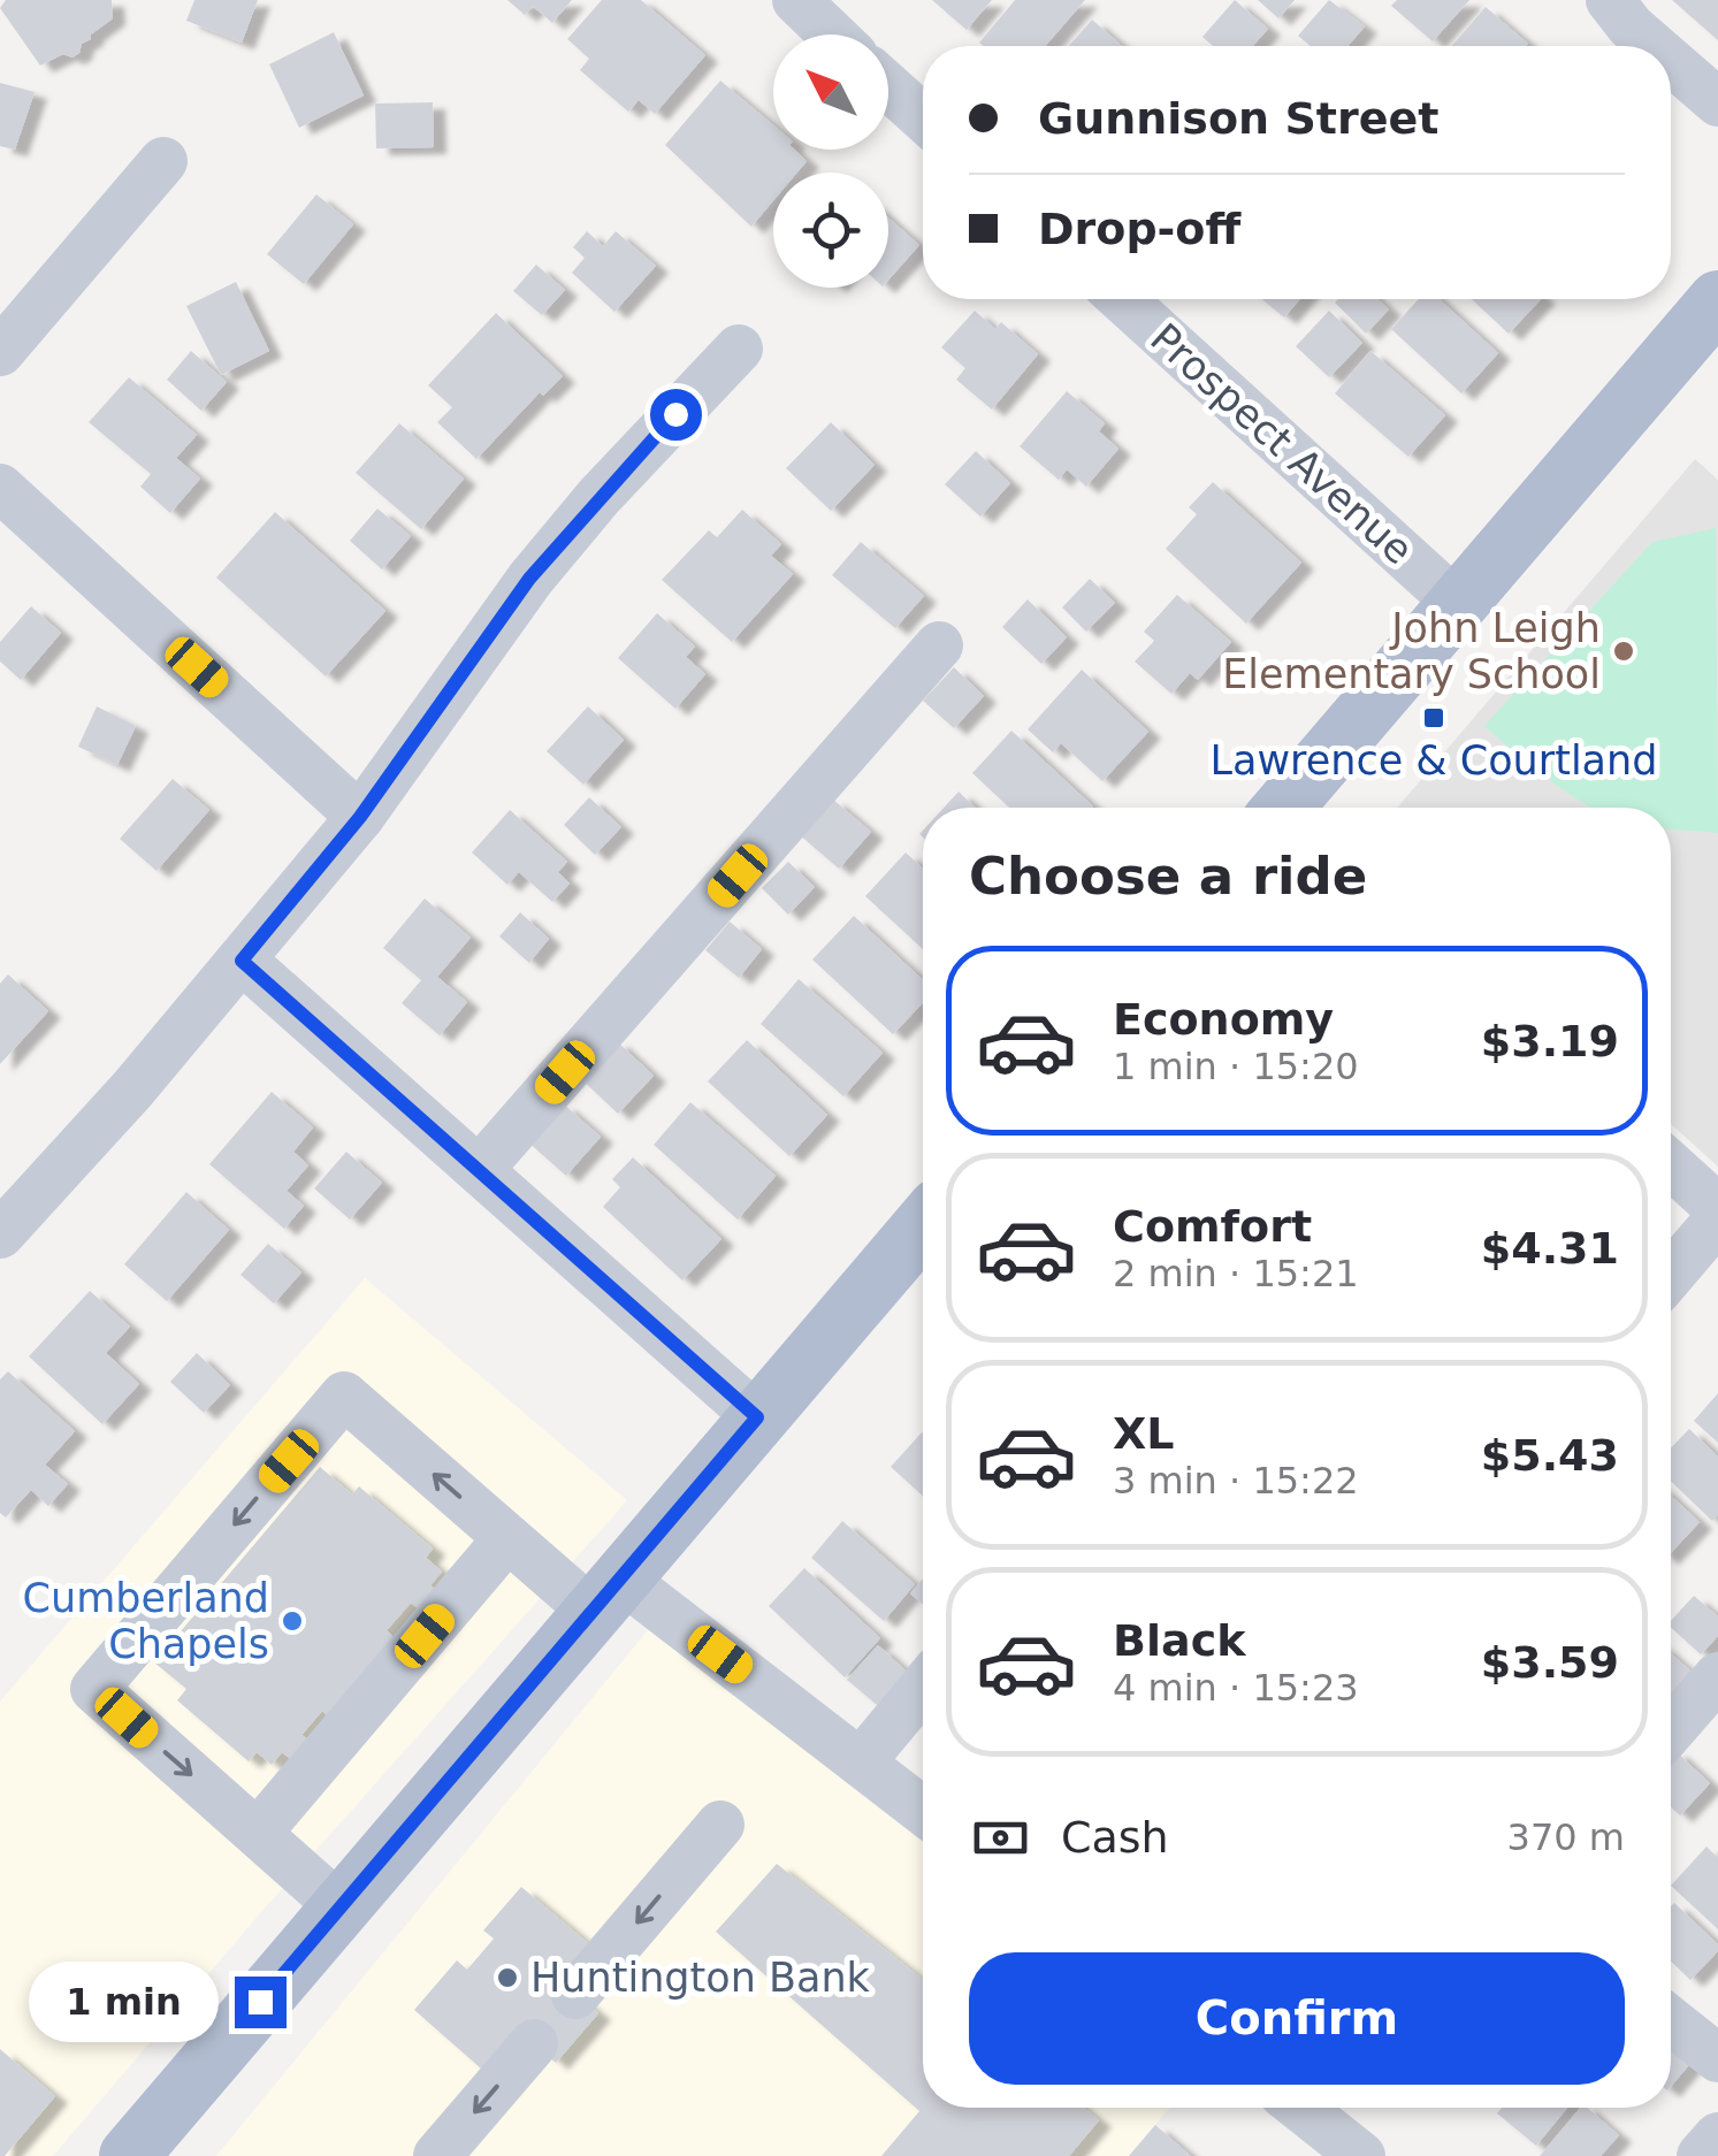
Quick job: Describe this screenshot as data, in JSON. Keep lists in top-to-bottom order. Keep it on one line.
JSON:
{"streets":{"street":["Prospect Avenue"]},"places":{"other":["John Leigh Elementary School","Cumberland Chapels","Huntington Bank"],"transit":["Lawrence & Courtland"]},"north":"top left","page":{"banner":["Gunnison Street","Drop-off"],"heading":"Choose a ride","list":[{"name":"Economy","note":"1 min · 15:20","value":"$3.19"},{"name":"Comfort","note":"2 min · 15:21","value":"$4.31"},{"name":"XL","note":"3 min · 15:22","value":"$5.43"},{"name":"Black","note":"4 min · 15:23","value":"$3.59"}],"pay":["Cash","370 m"],"buttons":"Confirm","bubble":"1 min"}}
